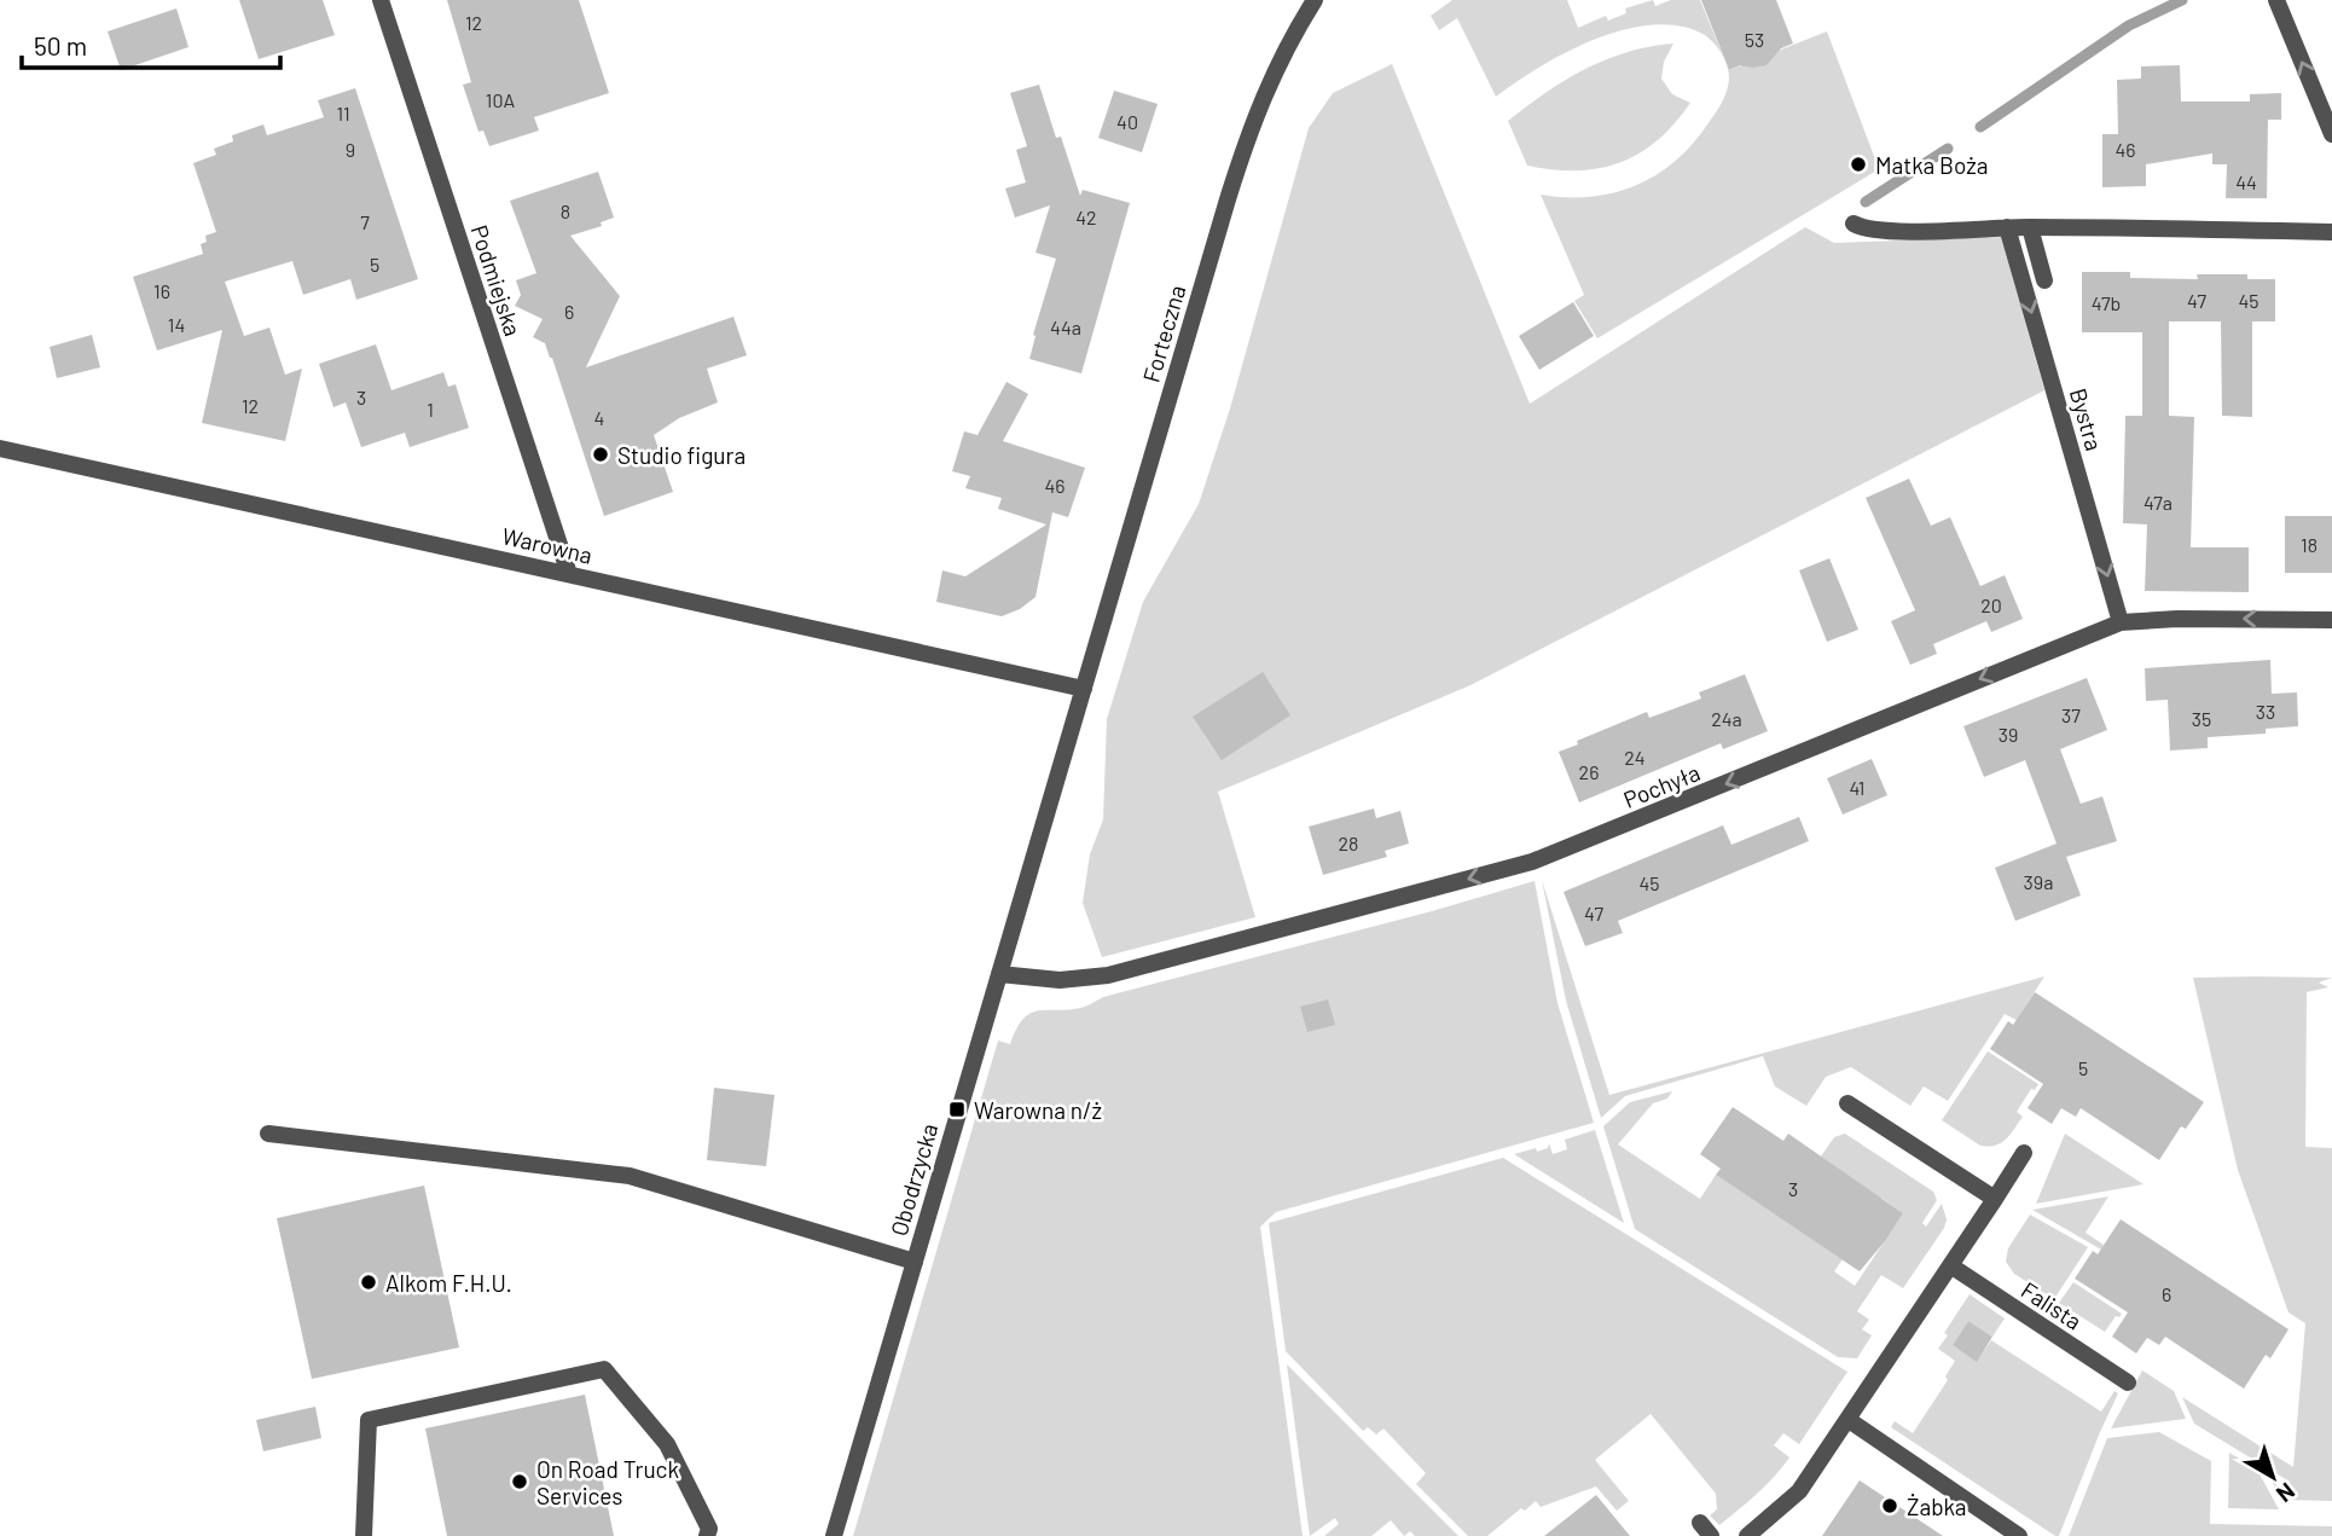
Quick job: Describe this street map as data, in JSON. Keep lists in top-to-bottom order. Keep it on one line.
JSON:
{"streets":{"street":["Podmiejska","Forteczna","Bystra","Warowna","Pochyła","Obodrzycka","Falista"]},"crossings":[["Podmiejska","Warowna"],["Forteczna","Warowna"],["Forteczna","Obodrzycka"],["Bystra","Pochyła"],["Warowna","Obodrzycka"],["Pochyła","Obodrzycka"]],"one_way":["Bystra","Pochyła"],"places":{"other":["Matka Boża","Studio figura","Alkom F.H.U.","On Road Truck Services","Żabka"],"transit":["Warowna n/ż"]},"house_numbers":["12","53","10A","11","40","9","46","44","8","42","7","5","16","47","45","47b","6","14","44a","3","12","1","4","46","47a","18","20","33","37","24a","35","39","24","26","41","28","39a","45","47","5","3","6"],"scale_bar":"50 m","north":"bottom right"}
